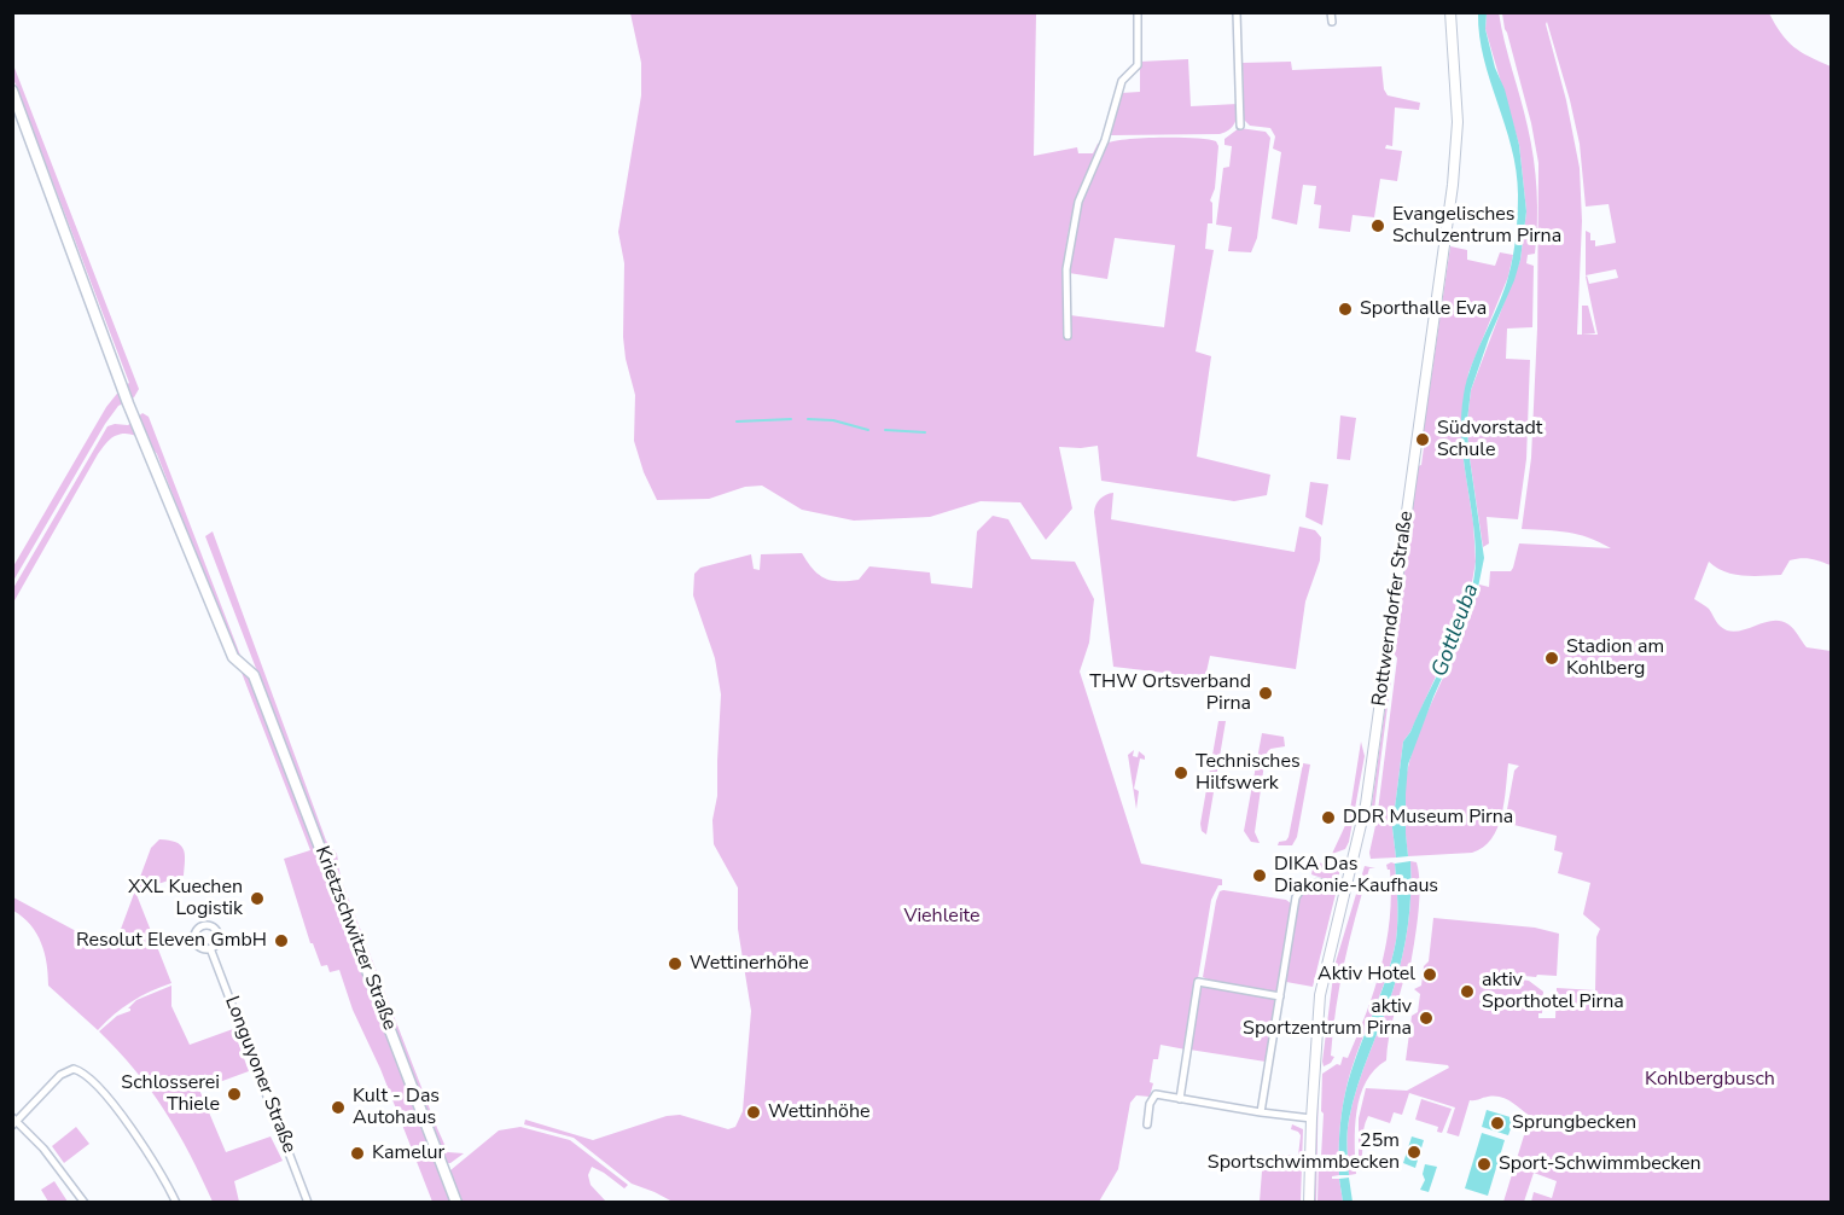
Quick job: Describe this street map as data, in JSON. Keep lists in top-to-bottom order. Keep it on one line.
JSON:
{"streets":{"main road":["Rottwerndorfer Straße","Krietzschwitzer Straße"],"street":["Longuyoner Straße"]},"water":["Gottleuba"],"parks":["Viehleite","Kohlbergbusch"],"places":["Evangelisches Schulzentrum Pirna","Sporthalle Eva","Südvorstadt Schule","Stadion am Kohlberg","THW Ortsverband Pirna","Technisches Hilfswerk","DDR Museum Pirna","DIKA Das Diakonie-Kaufhaus","XXL Kuechen Logistik","Resolut Eleven GmbH","Wettinerhöhe","Aktiv Hotel","aktiv Sporthotel Pirna","aktiv Sportzentrum Pirna","Schlosserei Thiele","Kult - Das Autohaus","Wettinhöhe","Sprungbecken","25m Sportschwimmbecken","Kamelur","Sport-Schwimmbecken"]}
